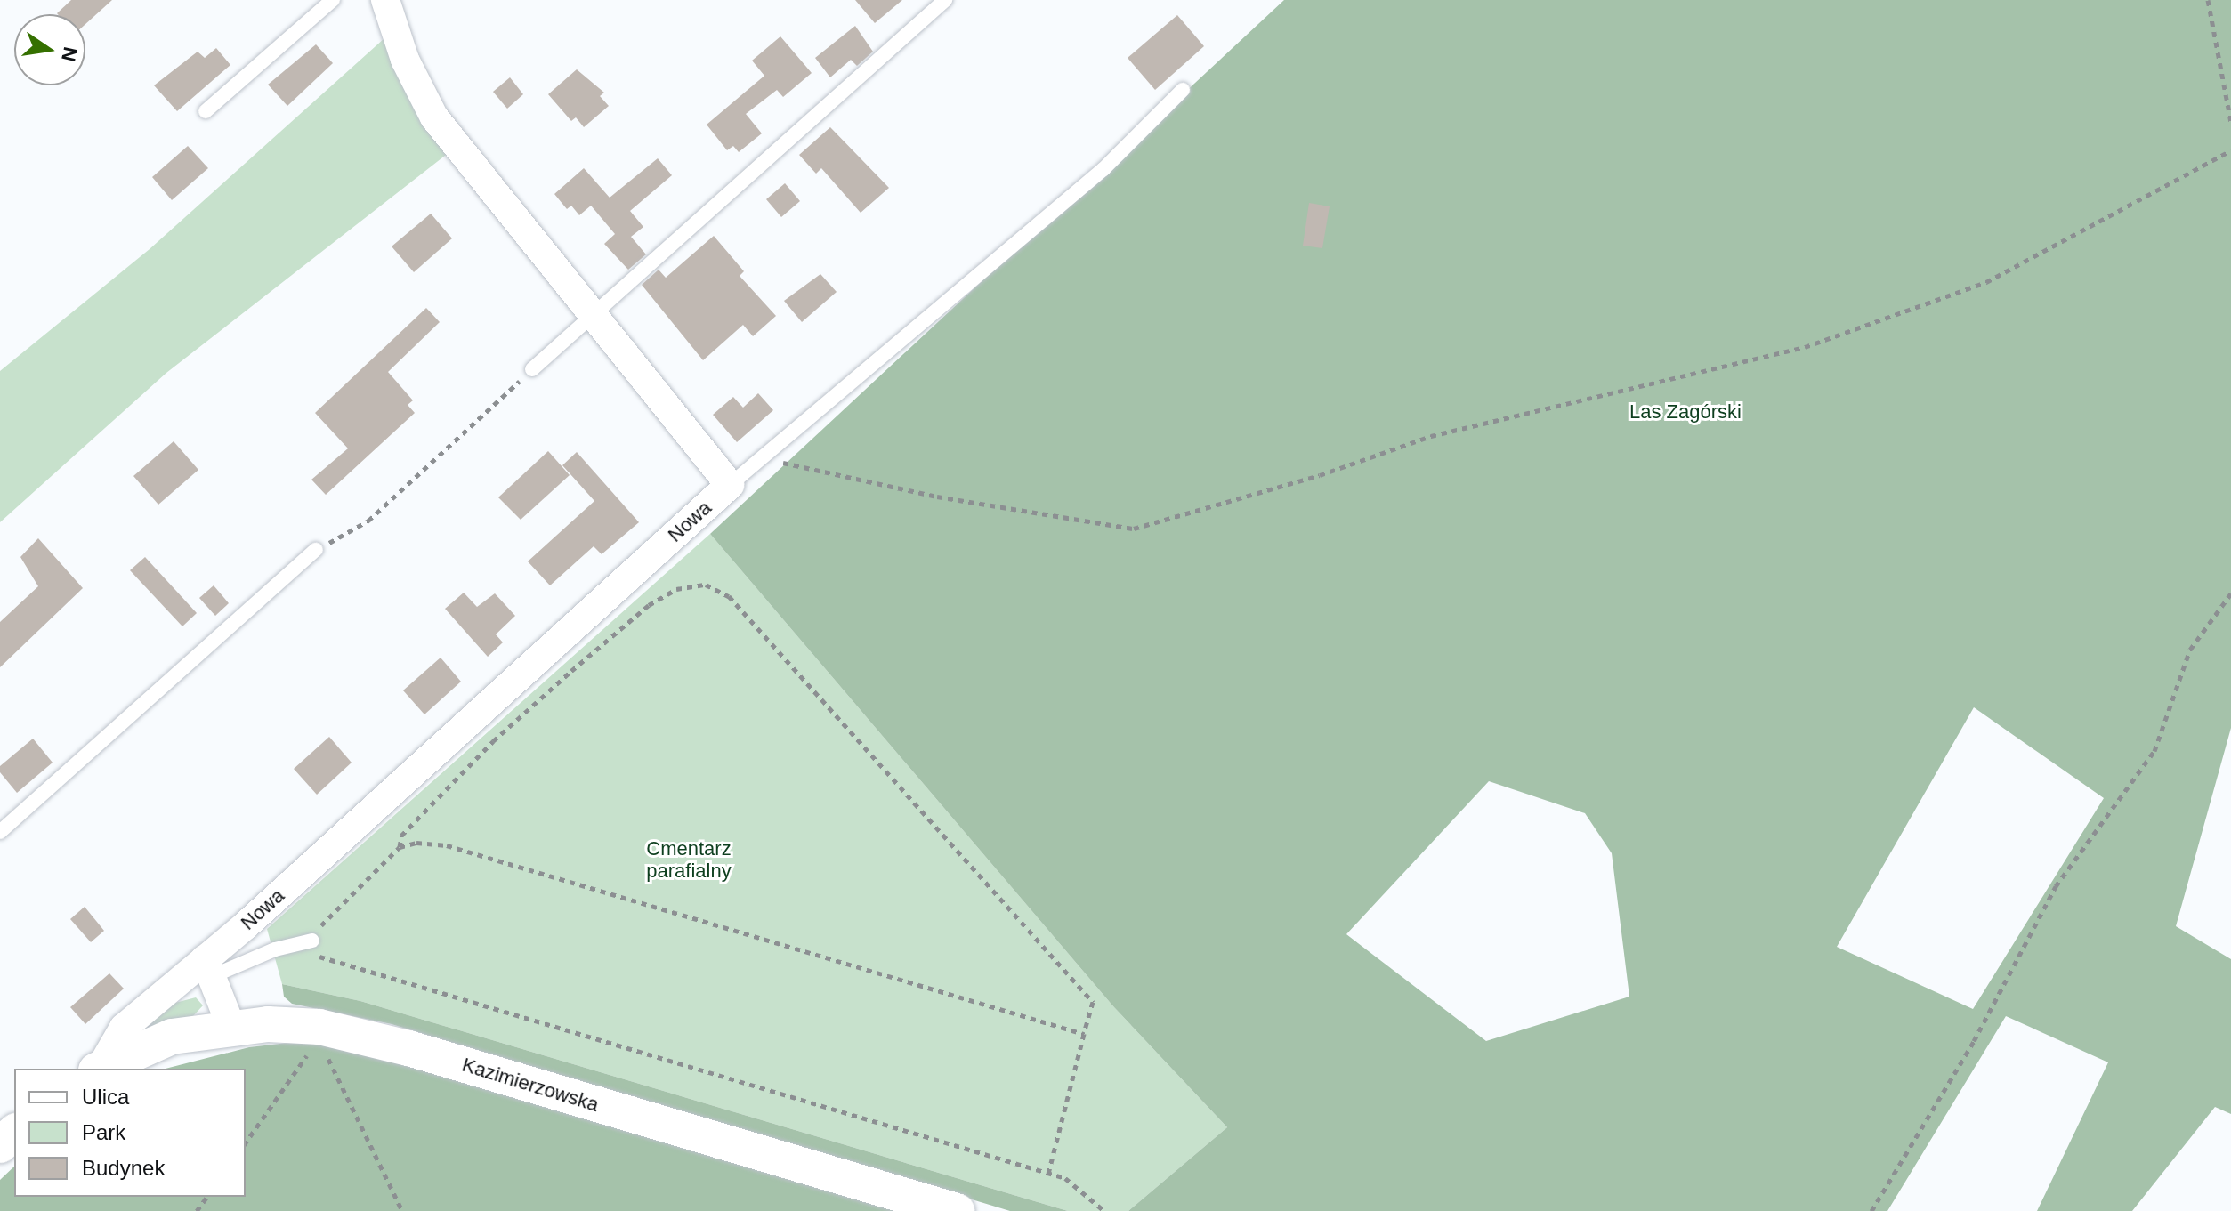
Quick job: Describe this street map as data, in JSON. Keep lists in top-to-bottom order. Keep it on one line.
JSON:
{"streets":{"street":["Nowa","Kazimierzowska"]},"parks":["Las Zagórski","Cmentarz parafialny"],"legend":["Ulica","Park","Budynek"],"north":"right"}
